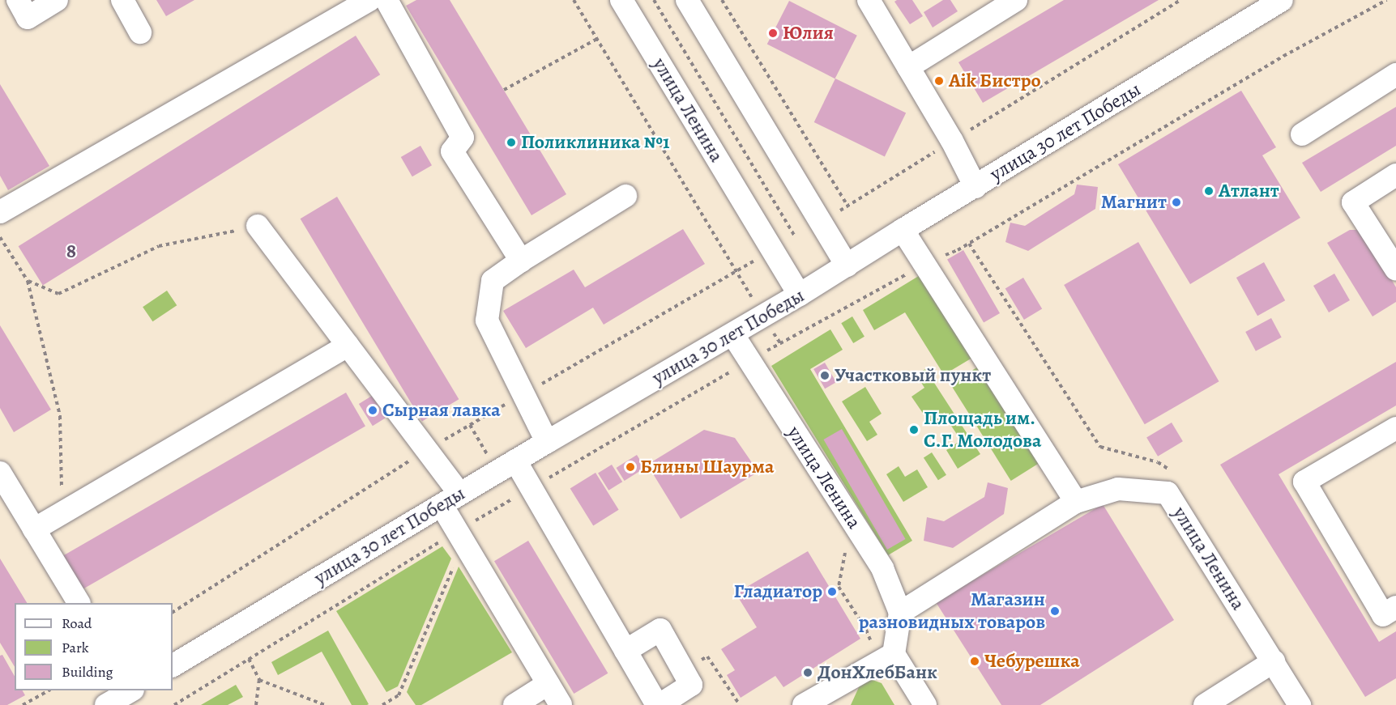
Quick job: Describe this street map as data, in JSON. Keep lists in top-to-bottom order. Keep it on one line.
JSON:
{"streets":{"street":["улица Ленина","улица 30 лет Победы"]},"crossings":[["улица Ленина","улица 30 лет Победы"]],"districts":["8"],"places":["Юлия","Aik Бистро","Поликлиника №1","Атлант","Магнит","Участковый пункт","Сырная лавка","Площадь им. С.Г. Молодова","Блины Шаурма","Гладиатор","Магазин разновидных товаров","Чебурешка","ДонХлебБанк"],"legend":["Road","Park","Building"]}
